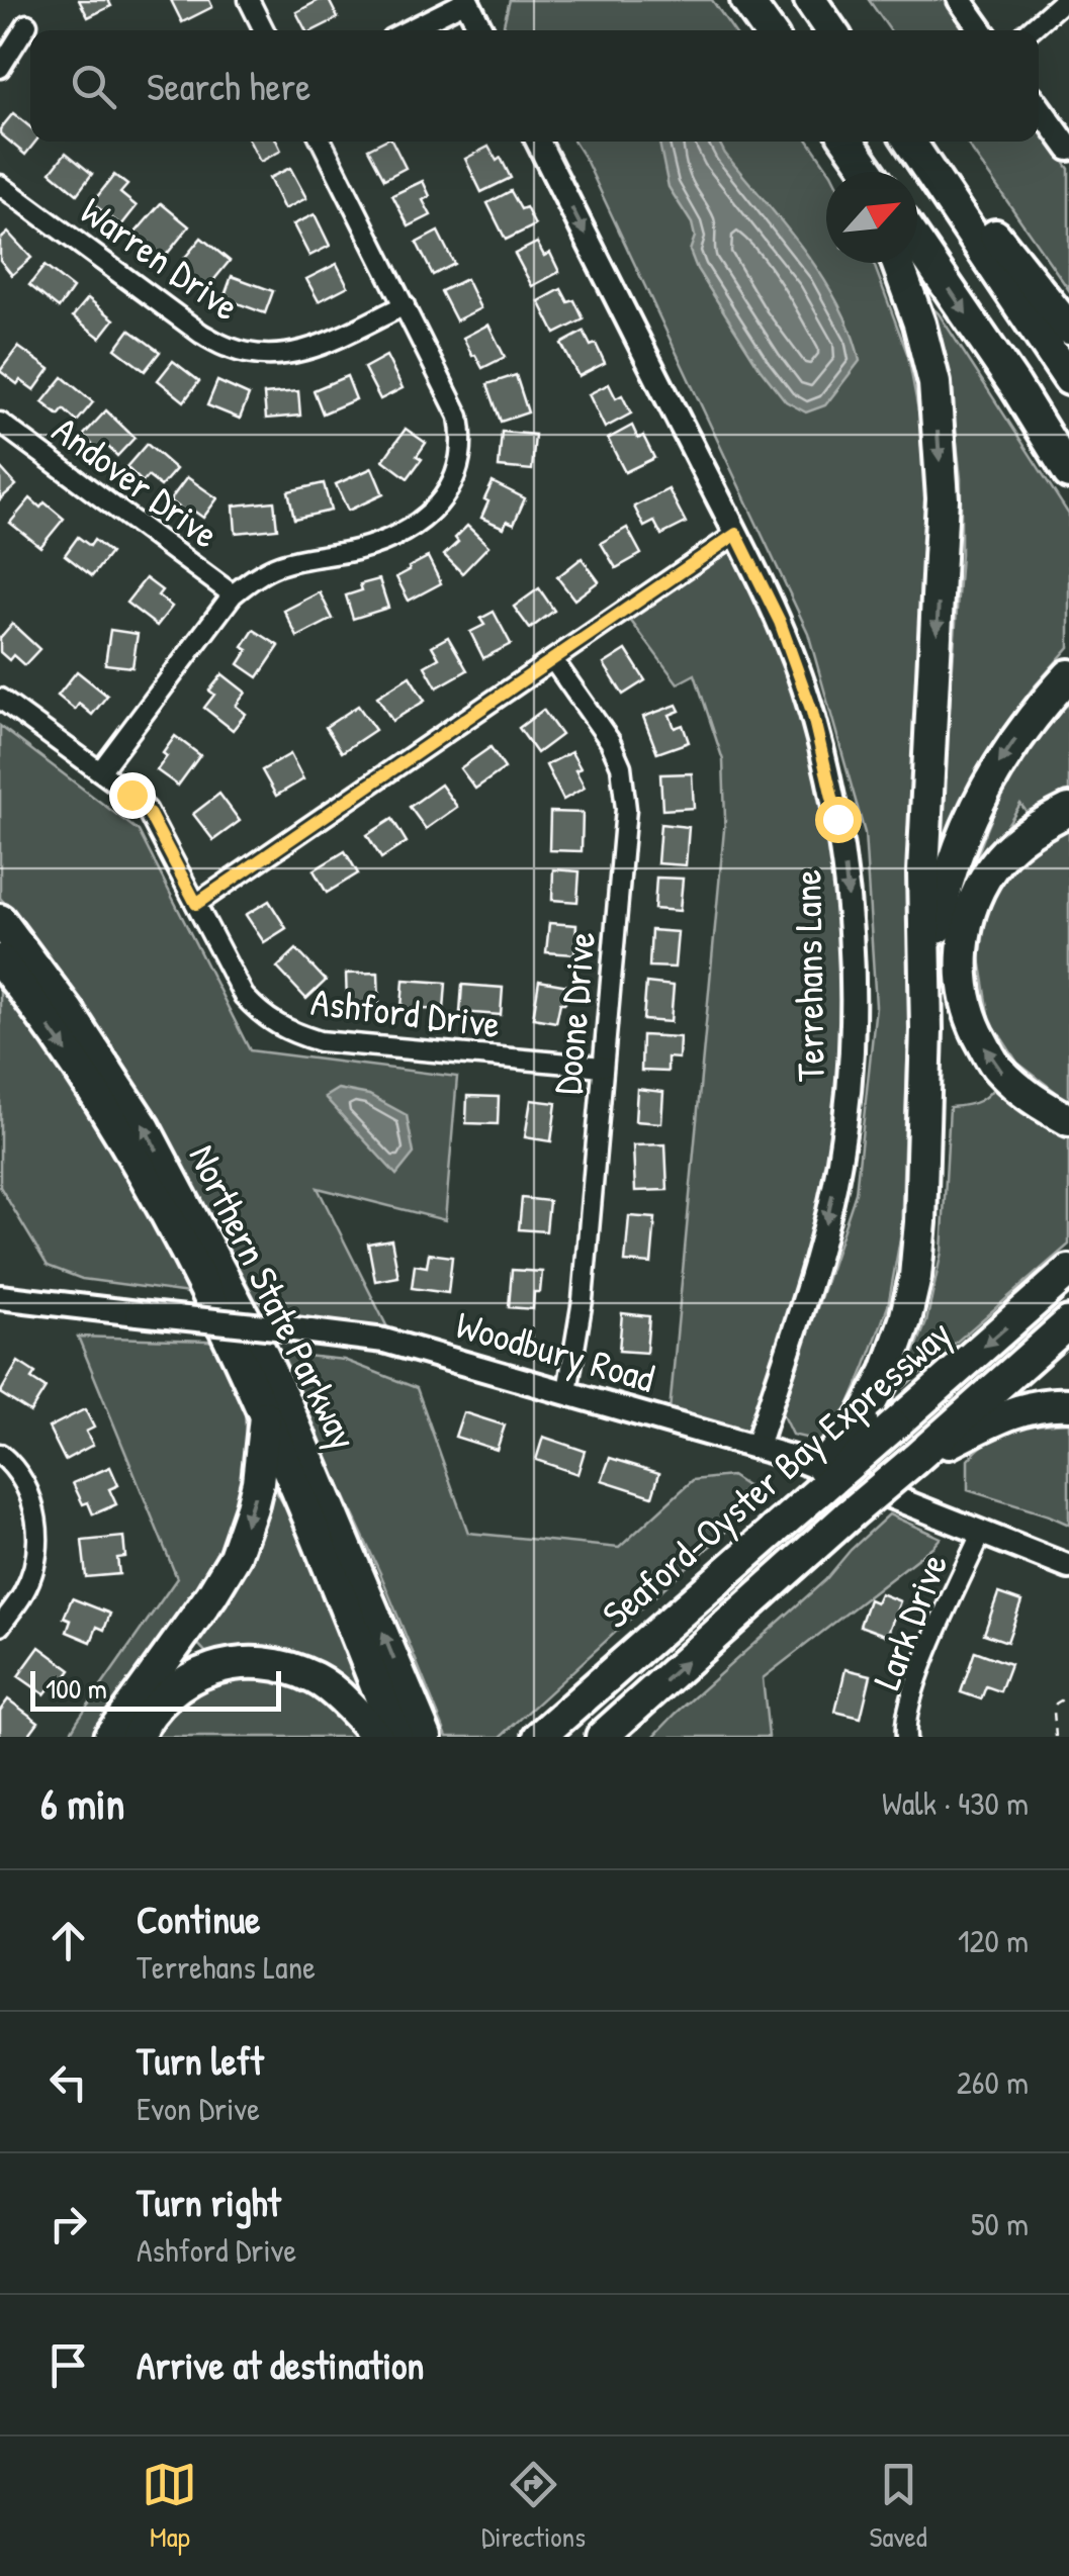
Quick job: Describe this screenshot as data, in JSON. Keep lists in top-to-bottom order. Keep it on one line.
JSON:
{"streets":{"highway":["Northern State Parkway","Seaford-Oyster Bay Expressway"],"main road":["Terrehans Lane","Woodbury Road"],"street":["Warren Drive","Andover Drive","Ashford Drive","Doone Drive","Lark Drive"]},"crossings":[["Terrehans Lane","Woodbury Road"],["Ashford Drive","Doone Drive"],["Doone Drive","Woodbury Road"],["Woodbury Road","Lark Drive"]],"one_way":["Terrehans Lane"],"scale_bar":"100 m","north":"top right","page":{"search":"Search here","scale":"100 m","heading":["6 min","Walk · 430 m"],"list":[["Continue","Terrehans Lane","120 m"],["Turn left","Evon Drive","260 m"],["Turn right","Ashford Drive","50 m"],"Arrive at destination"],"nav":["Map","Directions","Saved"]}}
